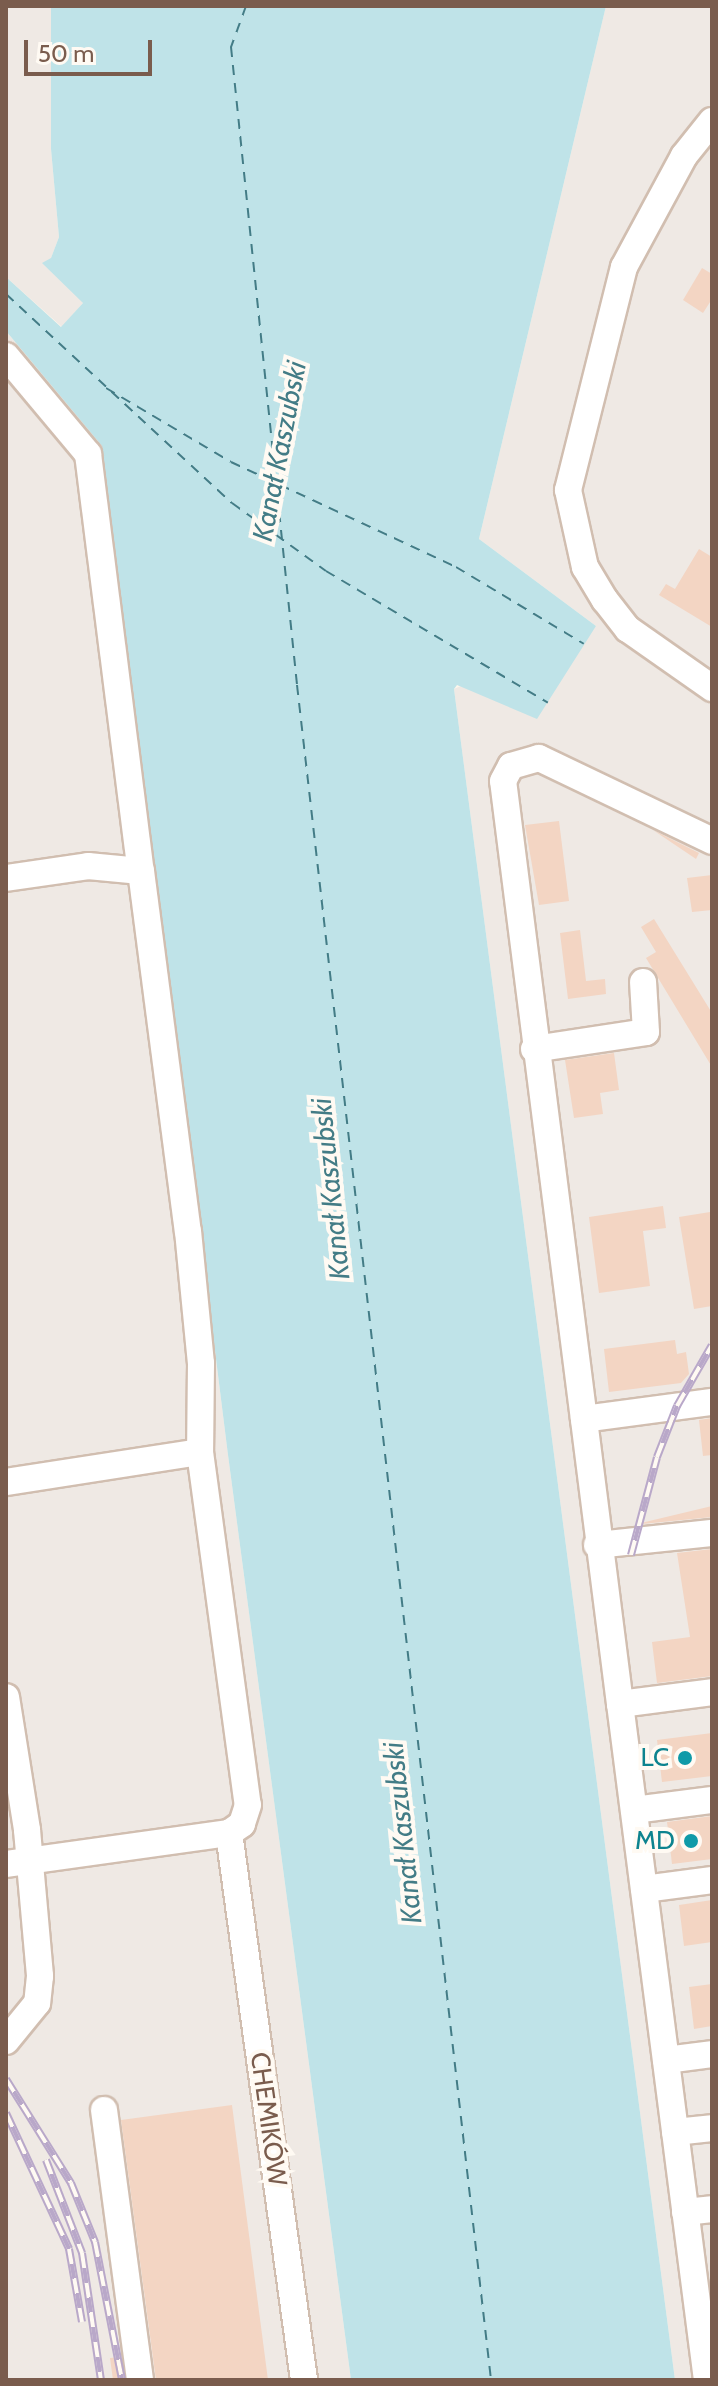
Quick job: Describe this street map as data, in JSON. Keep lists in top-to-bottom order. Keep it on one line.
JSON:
{"streets":{"lane":["CHEMIKÓW"]},"water":["Kanał Kaszubski"],"places":["LC","MD"],"scale_bar":"50 m"}
